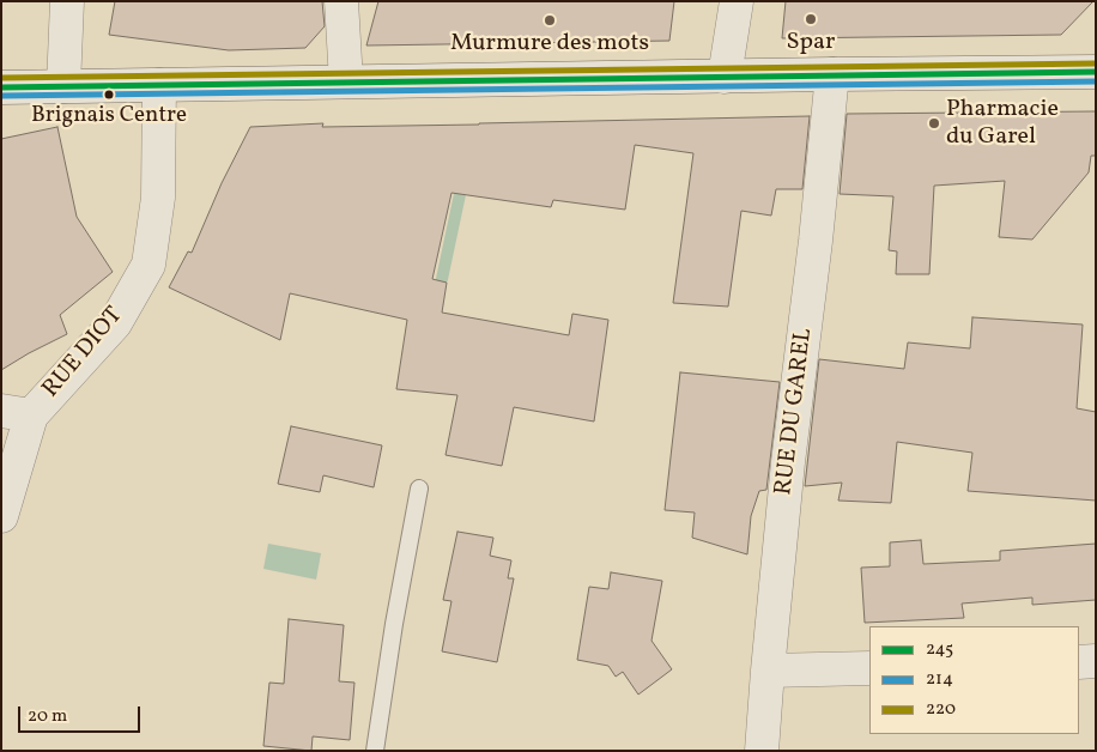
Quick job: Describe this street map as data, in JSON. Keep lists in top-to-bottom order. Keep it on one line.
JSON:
{"streets":{"street":["RUE DIOT","RUE DU GAREL"]},"places":["Spar","Murmure des mots","Brignais Centre","Pharmacie du Garel"],"lines":["transit line 220","transit line 245","transit line 214"],"legend":["245","214","220"],"scale_bar":"20 m"}
